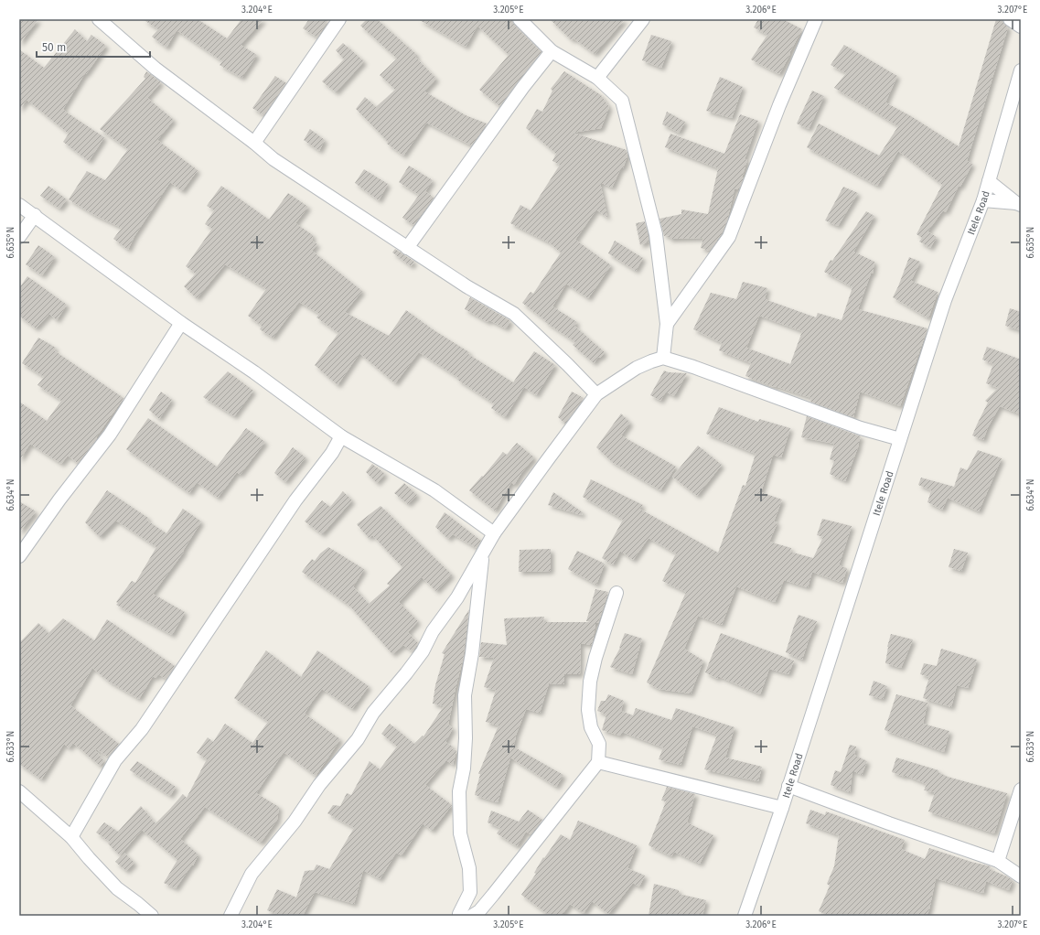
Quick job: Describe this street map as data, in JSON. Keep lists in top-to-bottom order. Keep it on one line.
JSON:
{"streets":{"street":["Itele Road"]},"scale_bar":"50 m","coordinates":["3.204°E","3.205°E","3.206°E","3.207°E","6.635°N","6.634°N","6.633°N"]}
